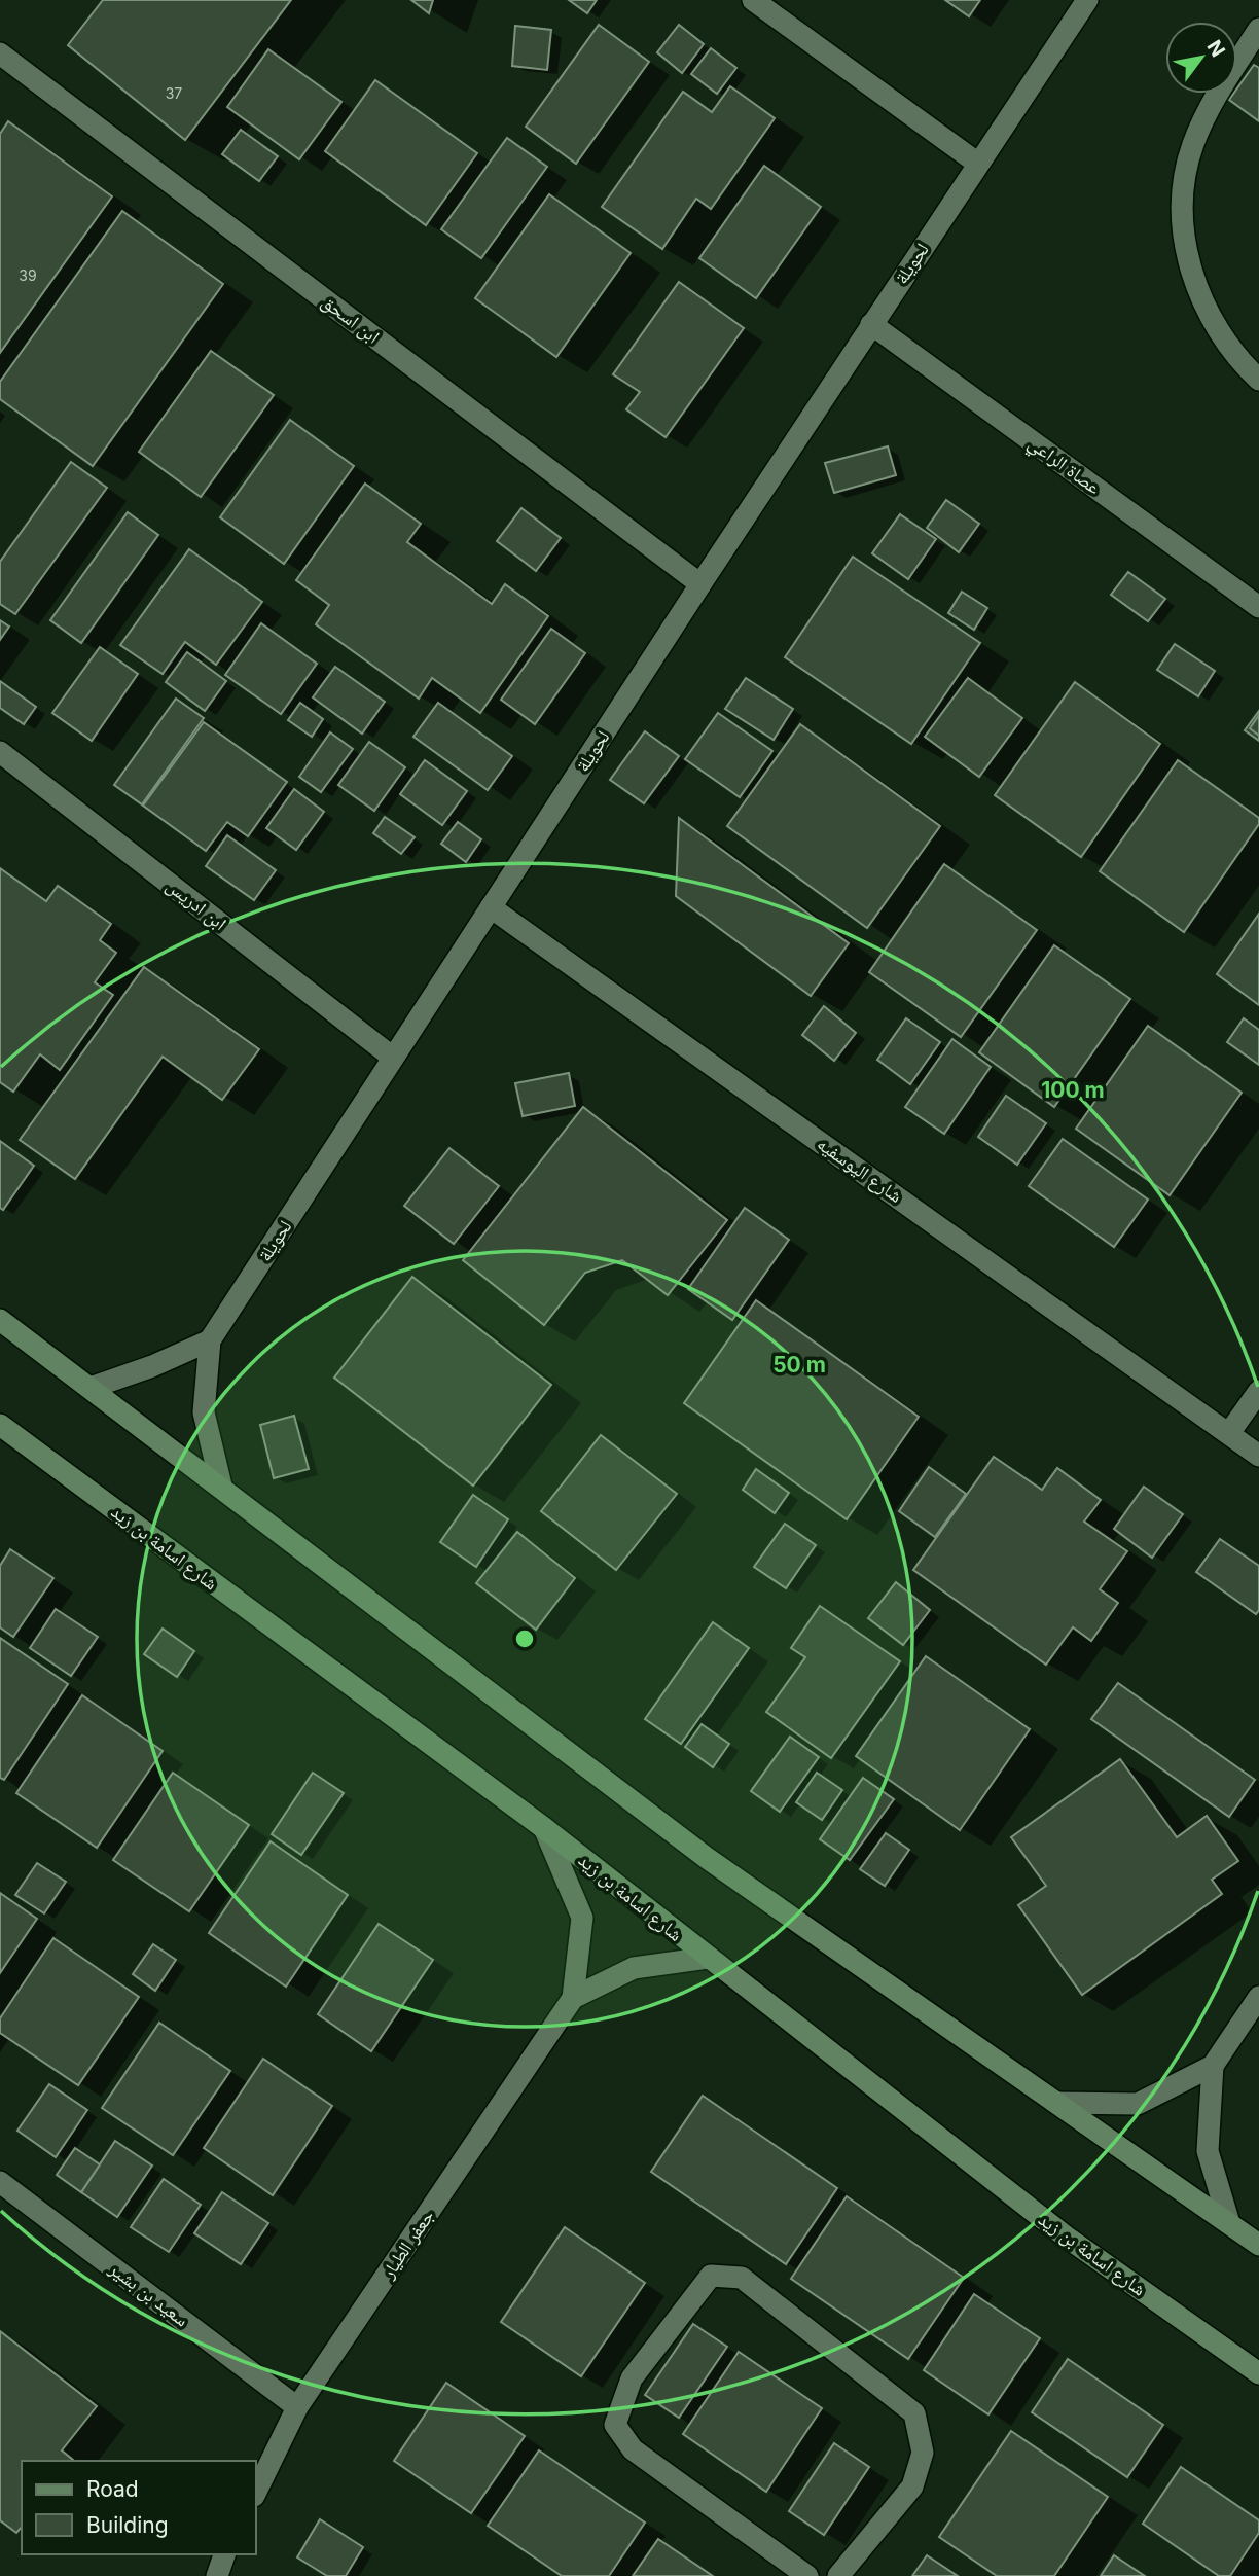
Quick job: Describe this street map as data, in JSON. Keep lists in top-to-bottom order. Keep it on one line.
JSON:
{"streets":{"street":["لحويلة","ابن اسحق","عصاة الراعي","ابن ادريس","شارع اليوسفيه","شارع اسامة بن زيد","جعفر الطيار","سعيد بن بشير"]},"crossings":[["لحويلة","ابن اسحق"],["لحويلة","عصاة الراعي"],["لحويلة","ابن ادريس"],["لحويلة","شارع اليوسفيه"],["شارع اسامة بن زيد","جعفر الطيار"],["جعفر الطيار","سعيد بن بشير"]],"house_numbers":["37","39"],"legend":["Road","Building"],"north":"top right","rings":["100 m","50 m"]}
